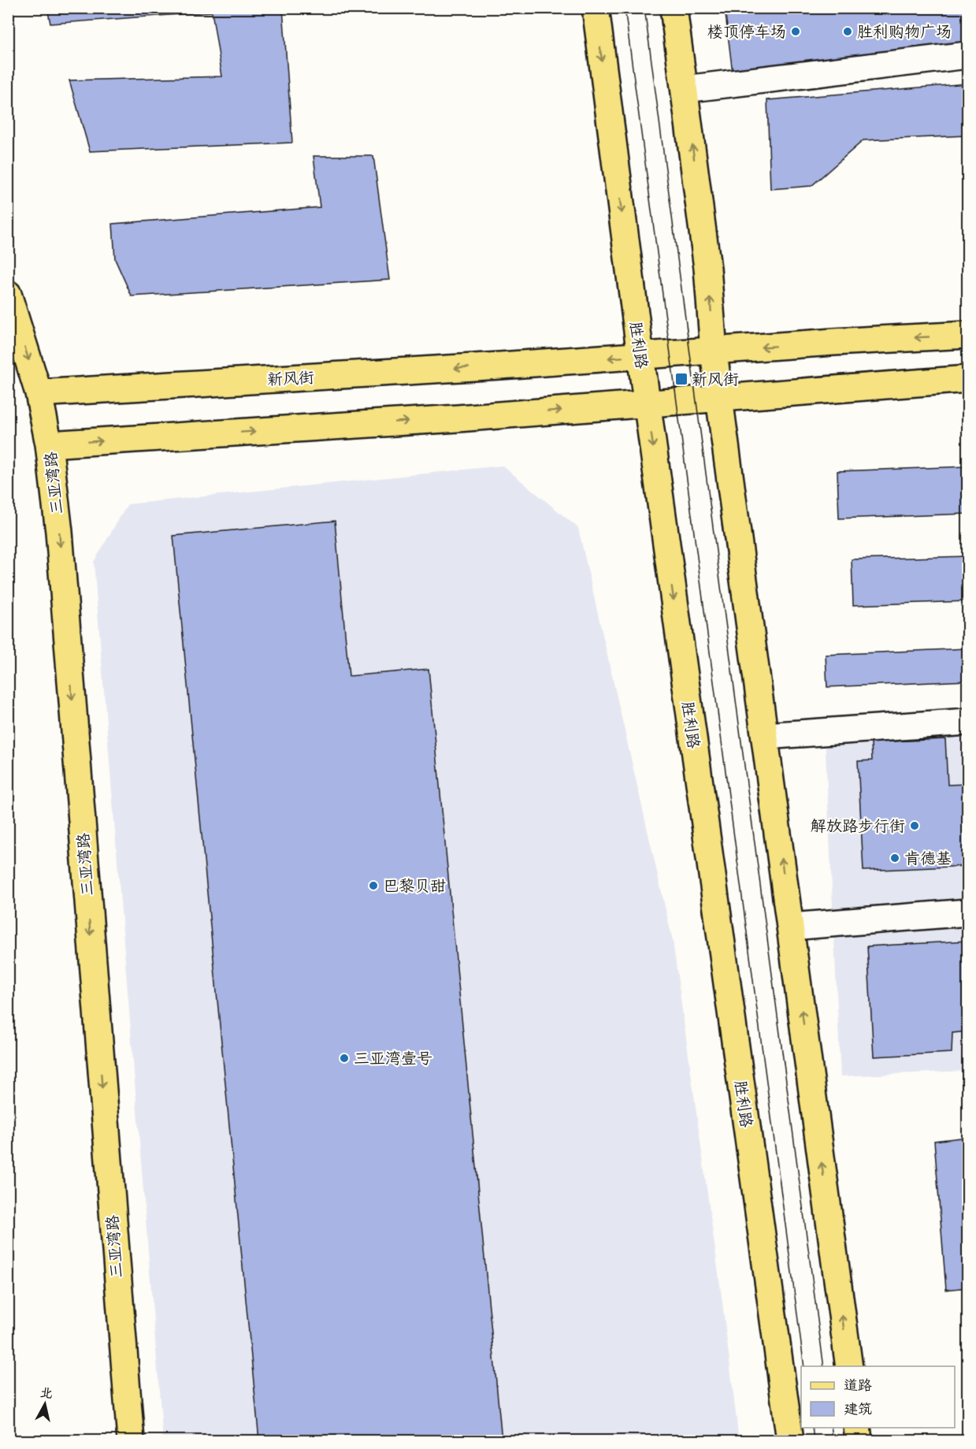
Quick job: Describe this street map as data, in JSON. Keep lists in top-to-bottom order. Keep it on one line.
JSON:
{"streets":{"main road":["胜利路","新风街","三亚湾路"]},"crossings":[["胜利路","新风街"],["新风街","三亚湾路"]],"one_way":["三亚湾路"],"places":{"other":["楼顶停车场","胜利购物广场","解放路步行街","肯德基","巴黎贝甜","三亚湾壹号"],"transit":["新风街"]},"legend":["道路","建筑"],"north":"top"}
